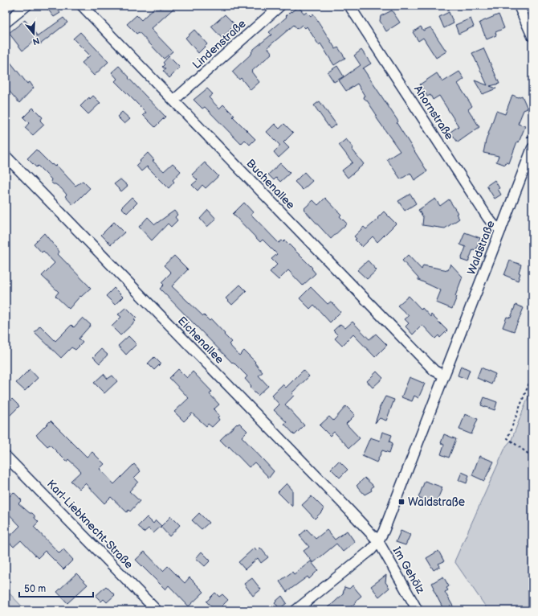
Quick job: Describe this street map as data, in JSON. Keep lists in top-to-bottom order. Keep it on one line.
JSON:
{"streets":{"street":["Lindenstraße","Ahornstraße","Buchenallee","Waldstraße","Eichenallee","Karl-Liebknecht-Straße","Im Gehölz"]},"crossings":[["Lindenstraße","Buchenallee"],["Ahornstraße","Waldstraße"],["Buchenallee","Waldstraße"],["Waldstraße","Eichenallee"],["Waldstraße","Im Gehölz"],["Eichenallee","Im Gehölz"]],"places":{"transit":["Waldstraße"]},"scale_bar":"50 m","north":"bottom"}
